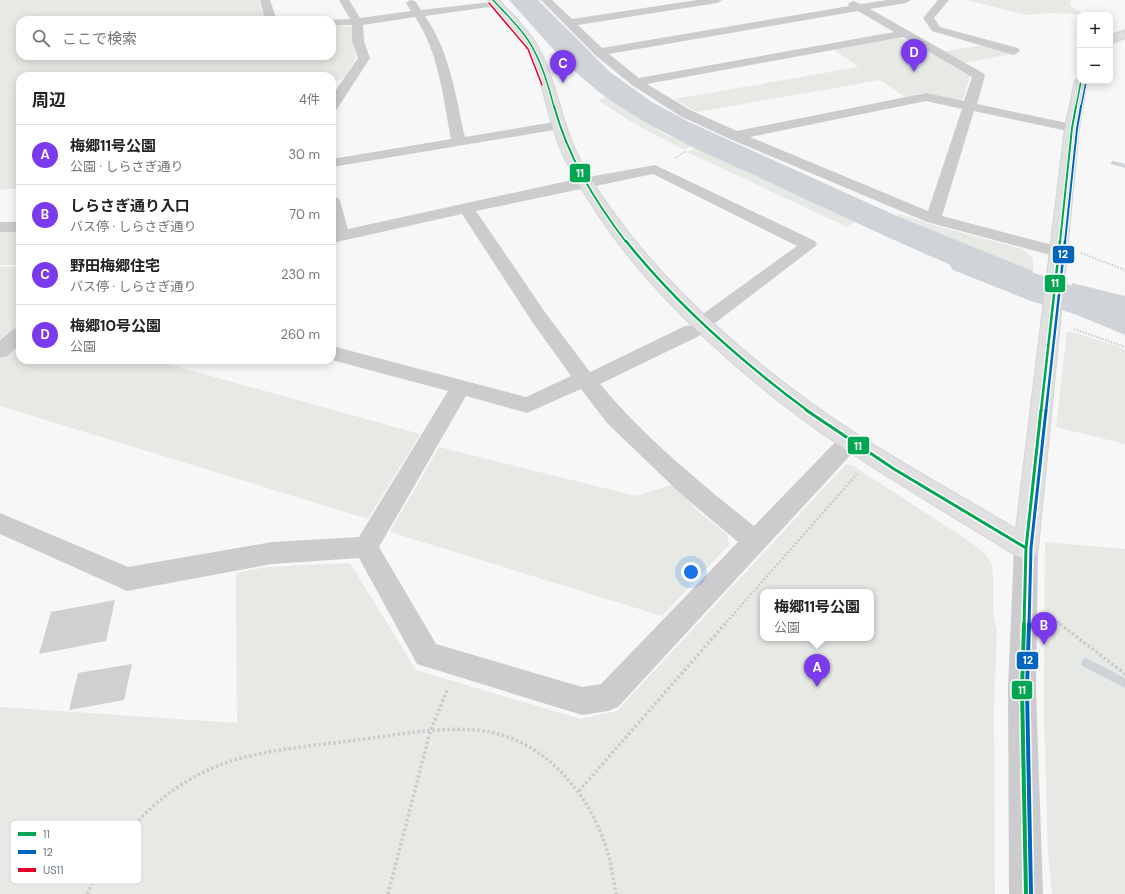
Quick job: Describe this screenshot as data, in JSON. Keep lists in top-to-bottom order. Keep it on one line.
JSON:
{"lines":["transit line 11","transit line US11","transit line 12"],"legend":["11","12","US11"],"page":{"map_buttons":["+","−"],"search":"ここで検索","pins":["D","C","B","A"],"heading":["周辺","4件"],"list":[{"mark":"A","name":"梅郷11号公園","note":"公園 · しらさぎ通り","value":"30 m"},{"mark":"B","name":"しらさぎ通り入口","note":"バス停 · しらさぎ通り","value":"70 m"},{"mark":"C","name":"野田梅郷住宅","note":"バス停 · しらさぎ通り","value":"230 m"},{"mark":"D","name":"梅郷10号公園","note":"公園","value":"260 m"}],"popup":["梅郷11号公園","公園"]}}
